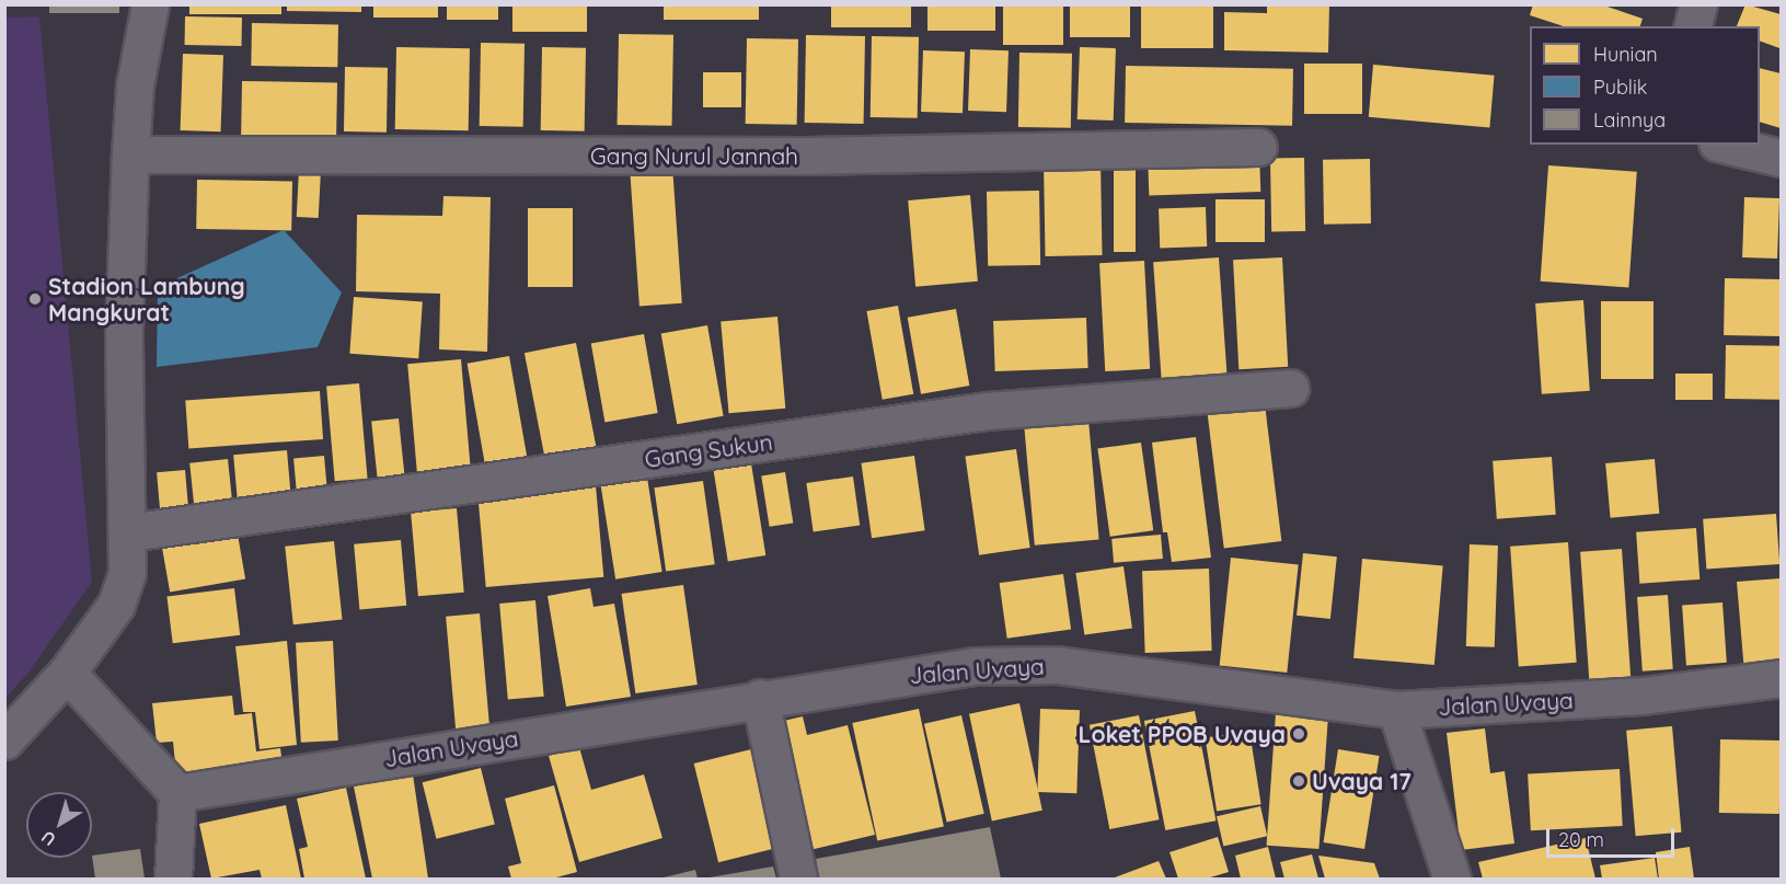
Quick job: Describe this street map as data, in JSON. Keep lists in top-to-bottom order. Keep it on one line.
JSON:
{"streets":{"street":["Gang Nurul Jannah","Gang Sukun","Jalan Uvaya"]},"places":["Stadion Lambung Mangkurat","Loket PPOB Uvaya","Uvaya 17"],"legend":["Hunian","Publik","Lainnya"],"scale_bar":"20 m","north":"bottom left"}
